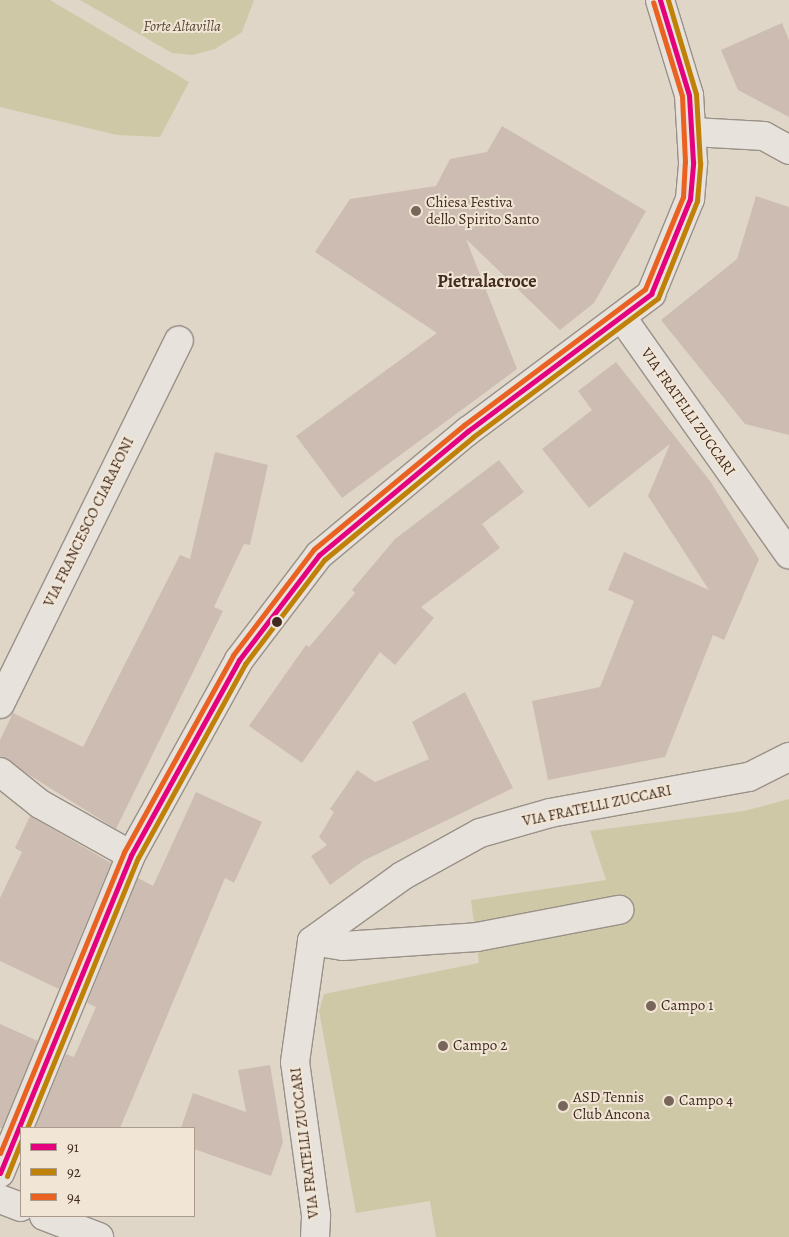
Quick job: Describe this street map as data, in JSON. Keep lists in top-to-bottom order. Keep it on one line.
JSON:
{"streets":{"street":["VIA FRATELLI ZUCCARI","VIA FRANCESCO CIARAFONI"]},"districts":["Pietralacroce"],"parks":["Forte Altavilla"],"places":["Chiesa Festiva dello Spirito Santo","Campo 1","Campo 2","Campo 4","ASD Tennis Club Ancona"],"lines":["transit line 91","transit line 92","transit line 94"],"legend":["91","92","94"]}
